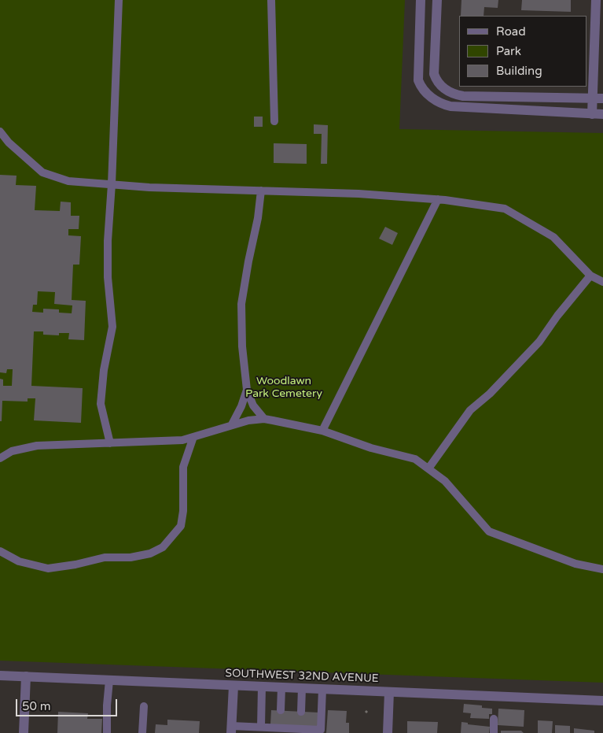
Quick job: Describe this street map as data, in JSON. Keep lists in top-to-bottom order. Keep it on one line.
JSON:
{"streets":{"street":["SOUTHWEST 32ND AVENUE"]},"parks":["Woodlawn Park Cemetery"],"legend":["Road","Park","Building"],"scale_bar":"50 m"}
